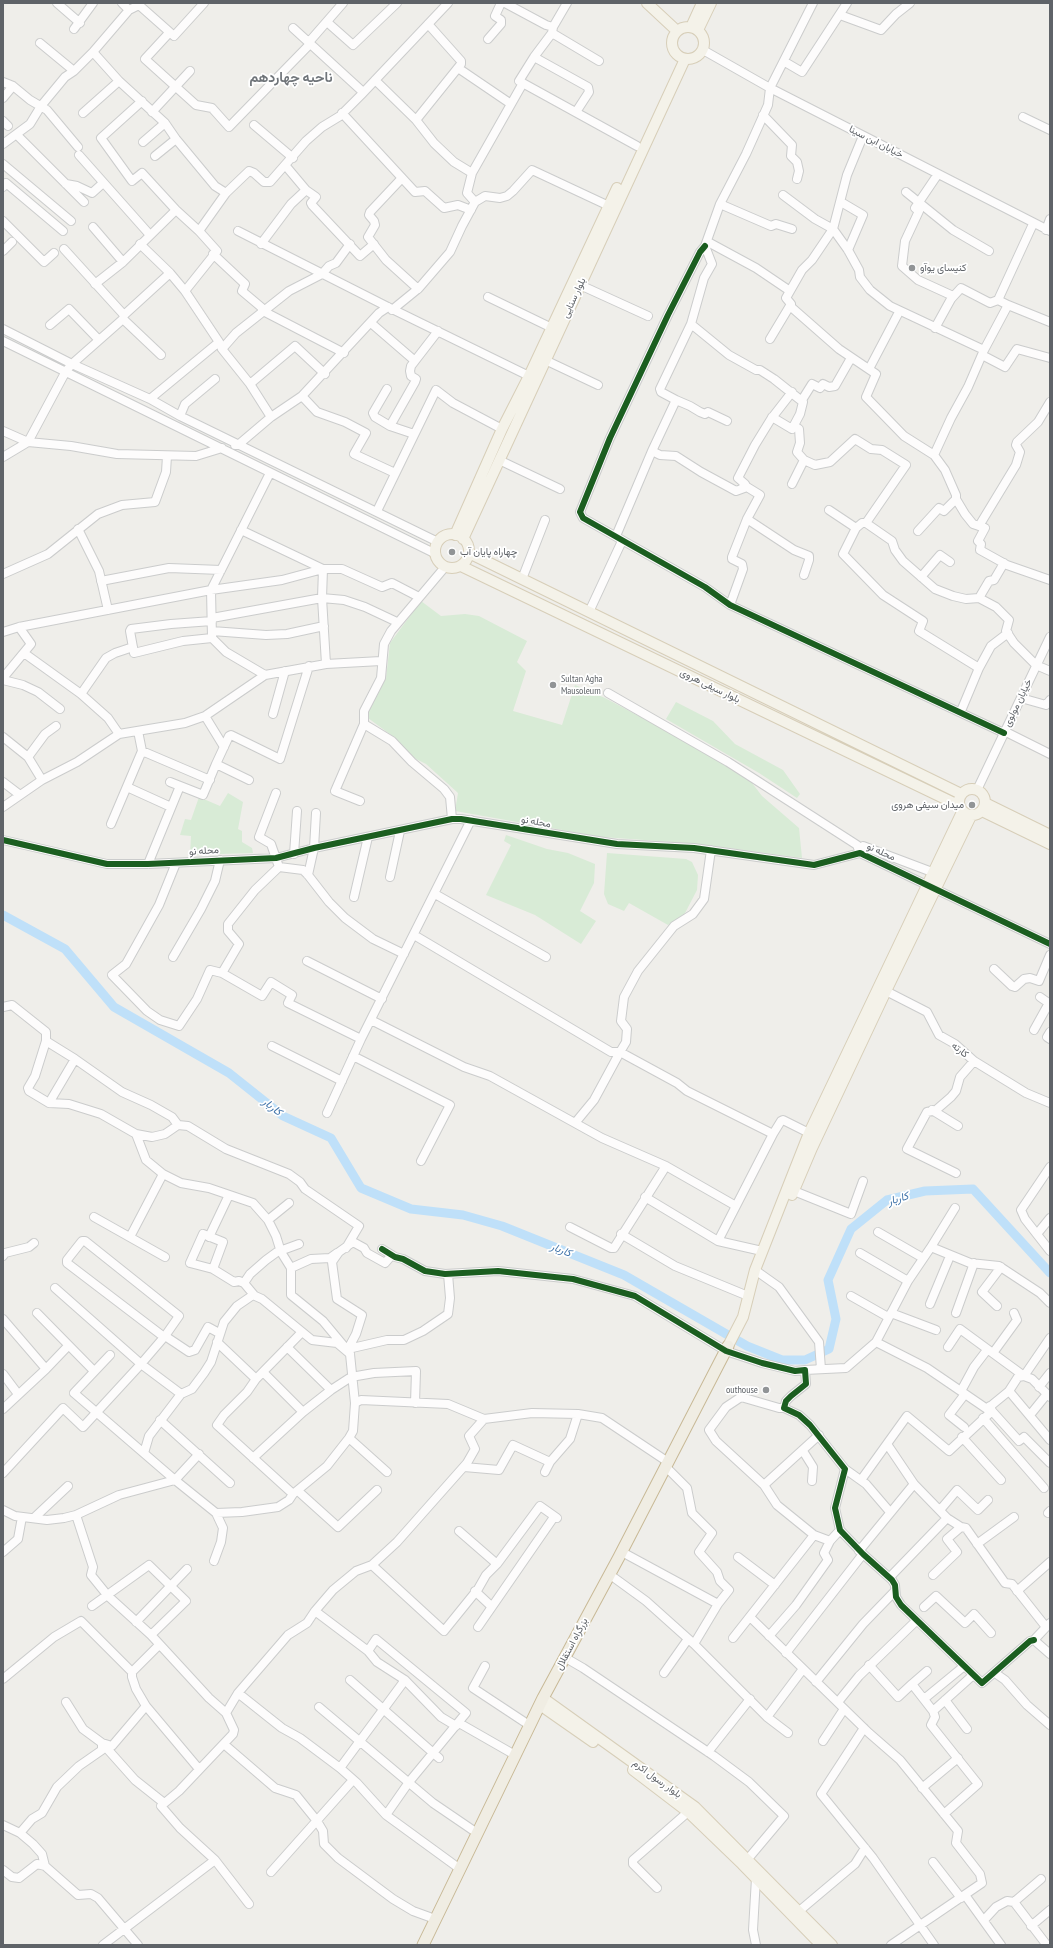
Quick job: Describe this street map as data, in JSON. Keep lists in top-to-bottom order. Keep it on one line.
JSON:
{"streets":{"highway":["بزرگراه استقلال"],"main road":["بلوار سنایی","بلوار سیفی هروی","بلوار رسول اکرم"],"street":["خیابان ابن سینا","خیابان مولوی","محله نو","کارته"]},"crossings":[["خیابان ابن سینا","بلوار سنایی"],["بلوار سنایی","بلوار سیفی هروی"],["بزرگراه استقلال","بلوار رسول اکرم"]],"districts":["ناحیه چهاردهم"],"water":["کاربار"],"places":["کنیسای یوآو","چهاراه پایان آب","Sultan Agha Mausoleum","میدان سیفی هروی","outhouse"]}
